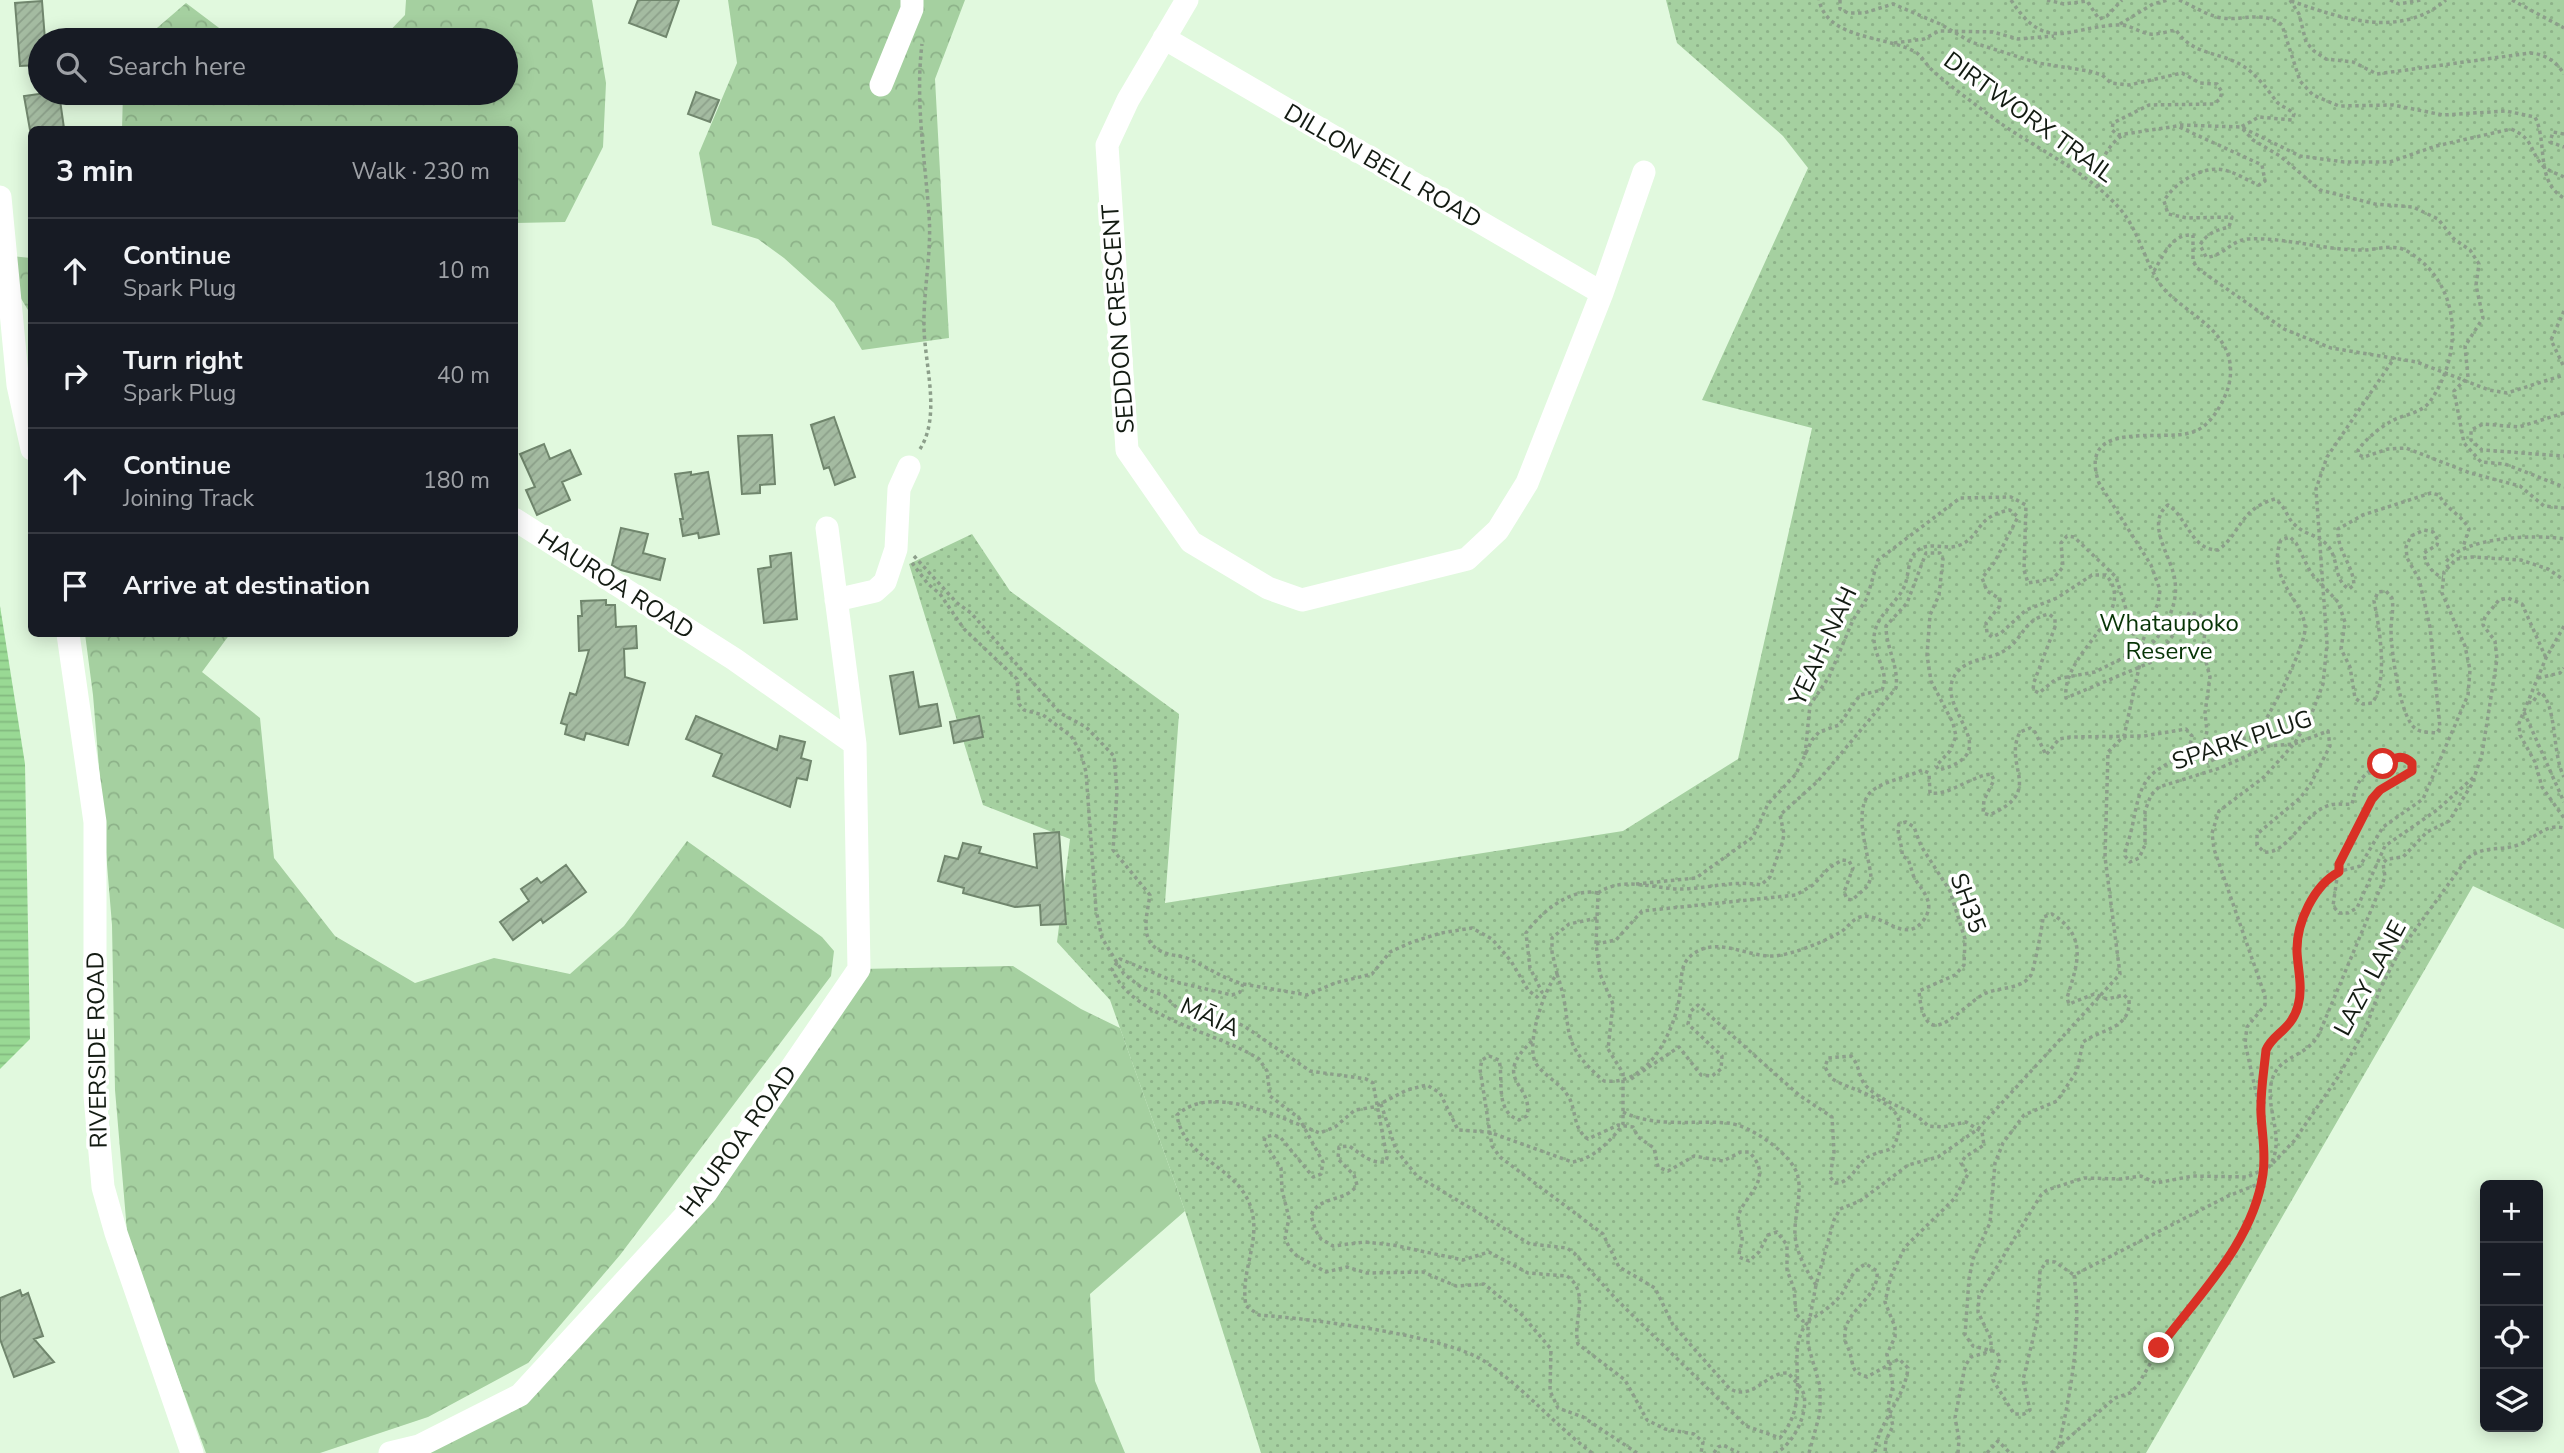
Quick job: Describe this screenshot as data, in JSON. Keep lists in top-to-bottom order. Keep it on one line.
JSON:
{"streets":{"street":["DILLON BELL ROAD","SEDDON CRESCENT","HAUROA ROAD","RIVERSIDE ROAD"],"path":["DIRTWORX TRAIL","YEAH-NAH","SPARK PLUG","SH35","LAZY LANE","MĀIA"]},"crossings":[["DIRTWORX TRAIL","YEAH-NAH"],["DIRTWORX TRAIL","MĀIA"],["DILLON BELL ROAD","SEDDON CRESCENT"]],"parks":["Whataupoko Reserve"],"page":{"search":"Search here","heading":["3 min","Walk · 230 m"],"list":[["Continue","Spark Plug","10 m"],["Turn right","Spark Plug","40 m"],["Continue","Joining Track","180 m"],"Arrive at destination"],"map_buttons":["+","−"]}}
